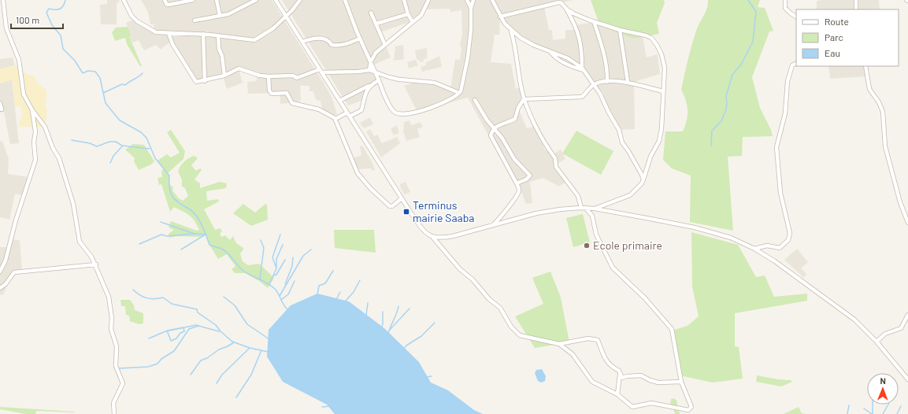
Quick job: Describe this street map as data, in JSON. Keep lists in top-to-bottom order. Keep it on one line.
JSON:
{"places":{"transit":["Terminus mairie Saaba"],"other":["Ecole primaire"]},"legend":["Route","Parc","Eau"],"scale_bar":"100 m","north":"top"}
